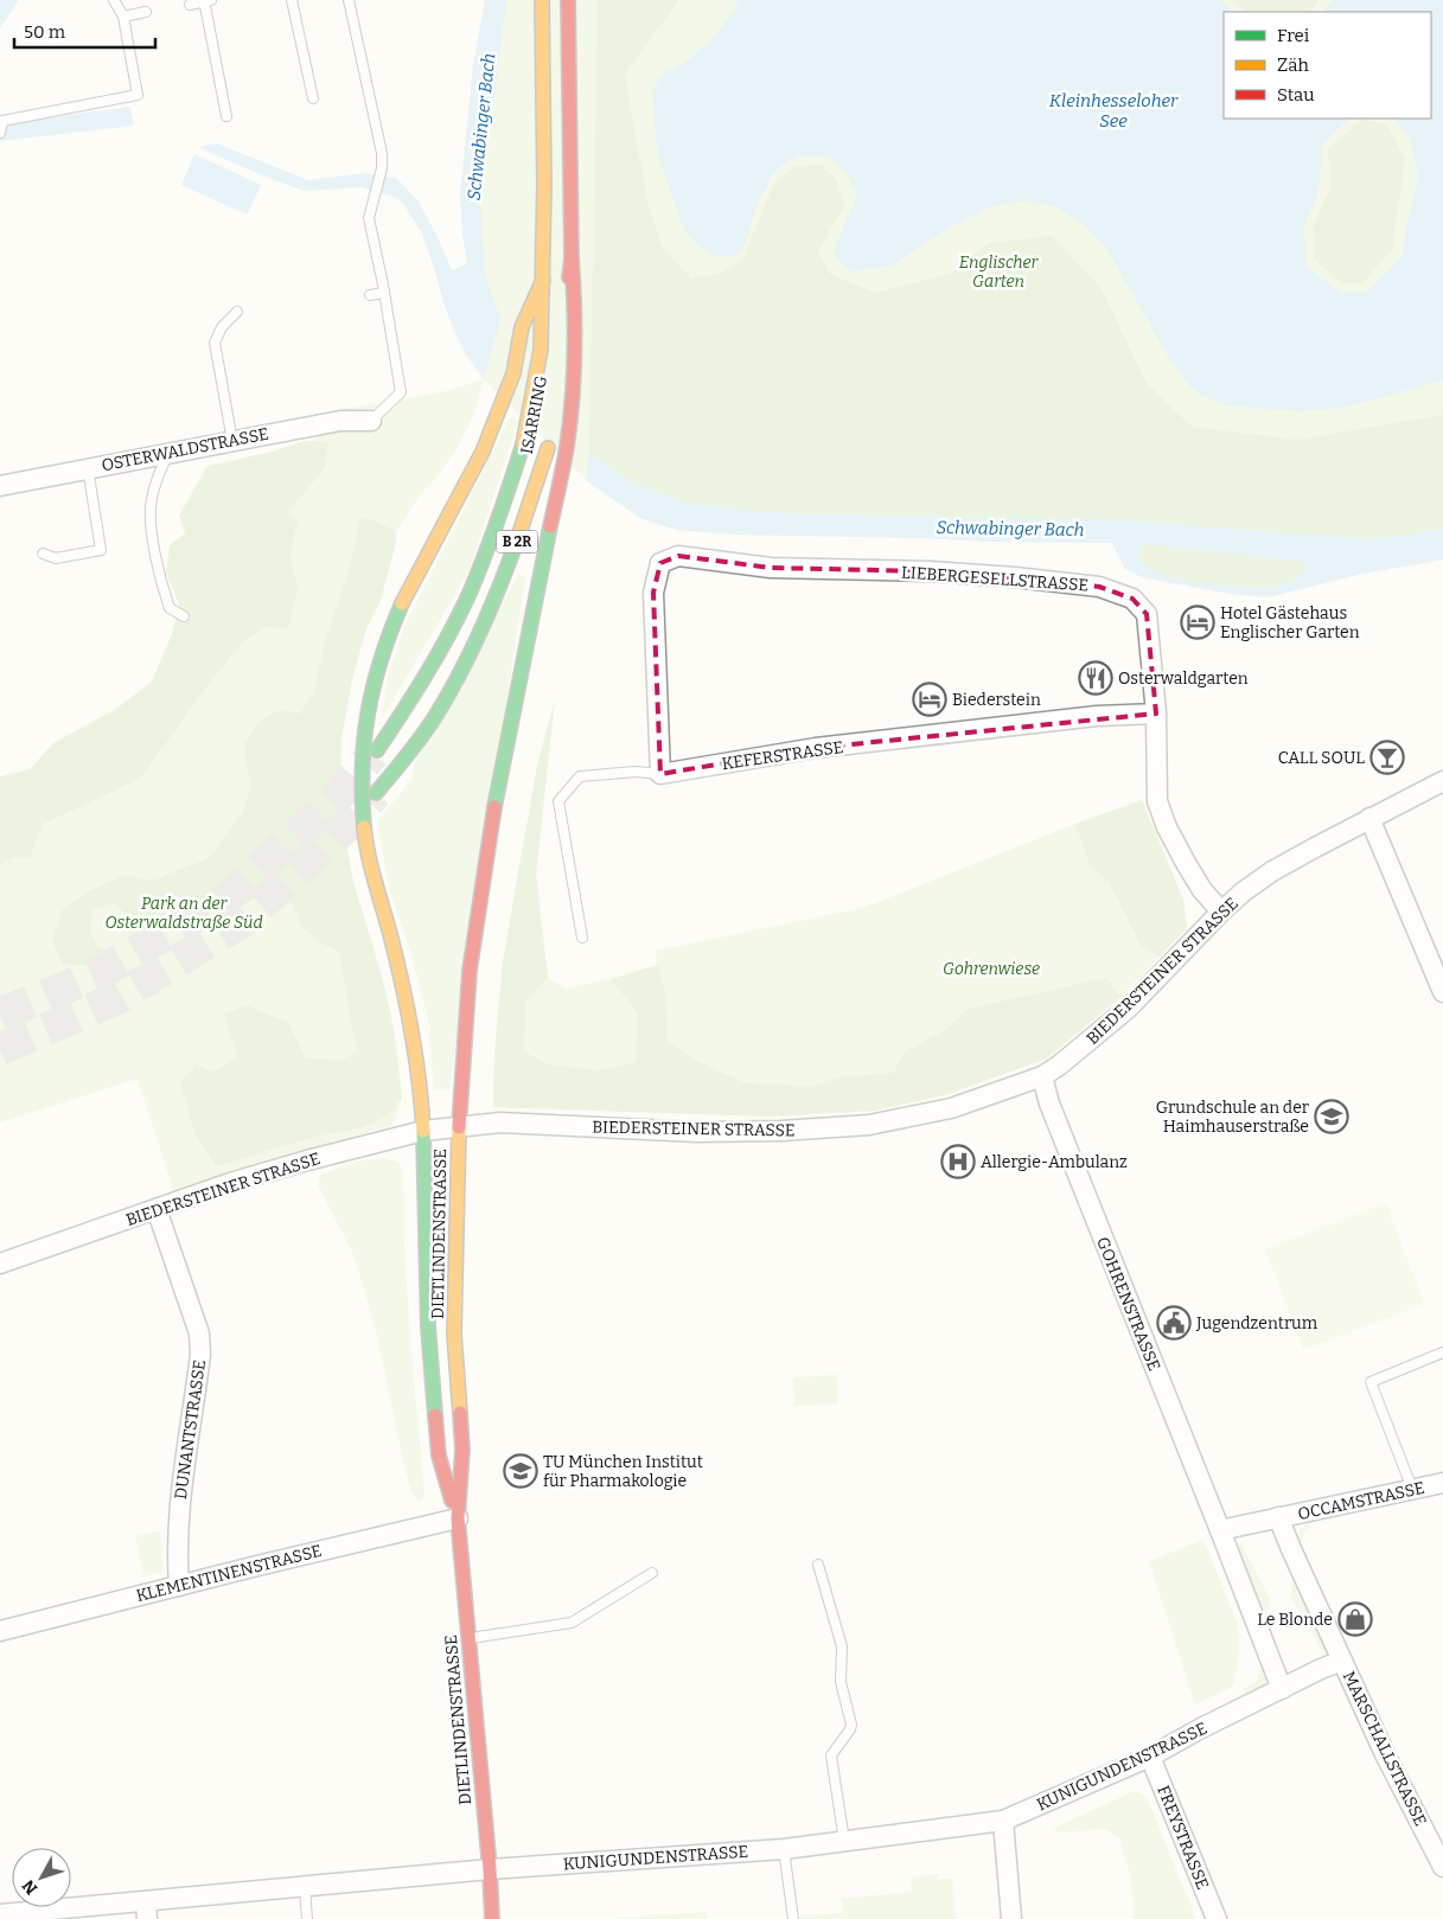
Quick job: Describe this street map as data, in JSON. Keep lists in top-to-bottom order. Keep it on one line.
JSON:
{"streets":{"main road":["ISARRING","B 2R","DIETLINDENSTRASSE"],"street":["OSTERWALDSTRASSE","LIEBERGESELLSTRASSE","KEFERSTRASSE","BIEDERSTEINER STRASSE","GOHRENSTRASSE","DUNANTSTRASSE","OCCAMSTRASSE","KLEMENTINENSTRASSE","MARSCHALLSTRASSE","KUNIGUNDENSTRASSE","FREYSTRASSE"]},"crossings":[["ISARRING","DIETLINDENSTRASSE"],["LIEBERGESELLSTRASSE","KEFERSTRASSE"],["LIEBERGESELLSTRASSE","BIEDERSTEINER STRASSE"],["BIEDERSTEINER STRASSE","DIETLINDENSTRASSE"],["BIEDERSTEINER STRASSE","GOHRENSTRASSE"],["BIEDERSTEINER STRASSE","DUNANTSTRASSE"],["DIETLINDENSTRASSE","KLEMENTINENSTRASSE"],["DIETLINDENSTRASSE","KUNIGUNDENSTRASSE"],["GOHRENSTRASSE","OCCAMSTRASSE"],["GOHRENSTRASSE","KUNIGUNDENSTRASSE"],["DUNANTSTRASSE","KLEMENTINENSTRASSE"],["OCCAMSTRASSE","MARSCHALLSTRASSE"],["MARSCHALLSTRASSE","KUNIGUNDENSTRASSE"],["KUNIGUNDENSTRASSE","FREYSTRASSE"]],"water":["Kleinhesseloher See","Schwabinger Bach"],"parks":["Englischer Garten","Park an der Osterwaldstraße Süd","Gohrenwiese"],"places":{"hotel":["Hotel Gästehaus Englischer Garten","Biederstein"],"restaurant":["Osterwaldgarten"],"bar":["CALL SOUL"],"school or university":["Grundschule an der Haimhauserstraße","TU München Institut für Pharmakologie"],"hospital":["Allergie-Ambulanz"],"public building":["Jugendzentrum"],"shop":["Le Blonde"]},"legend":["Frei","Zäh","Stau"],"scale_bar":"50 m","north":"bottom left"}
